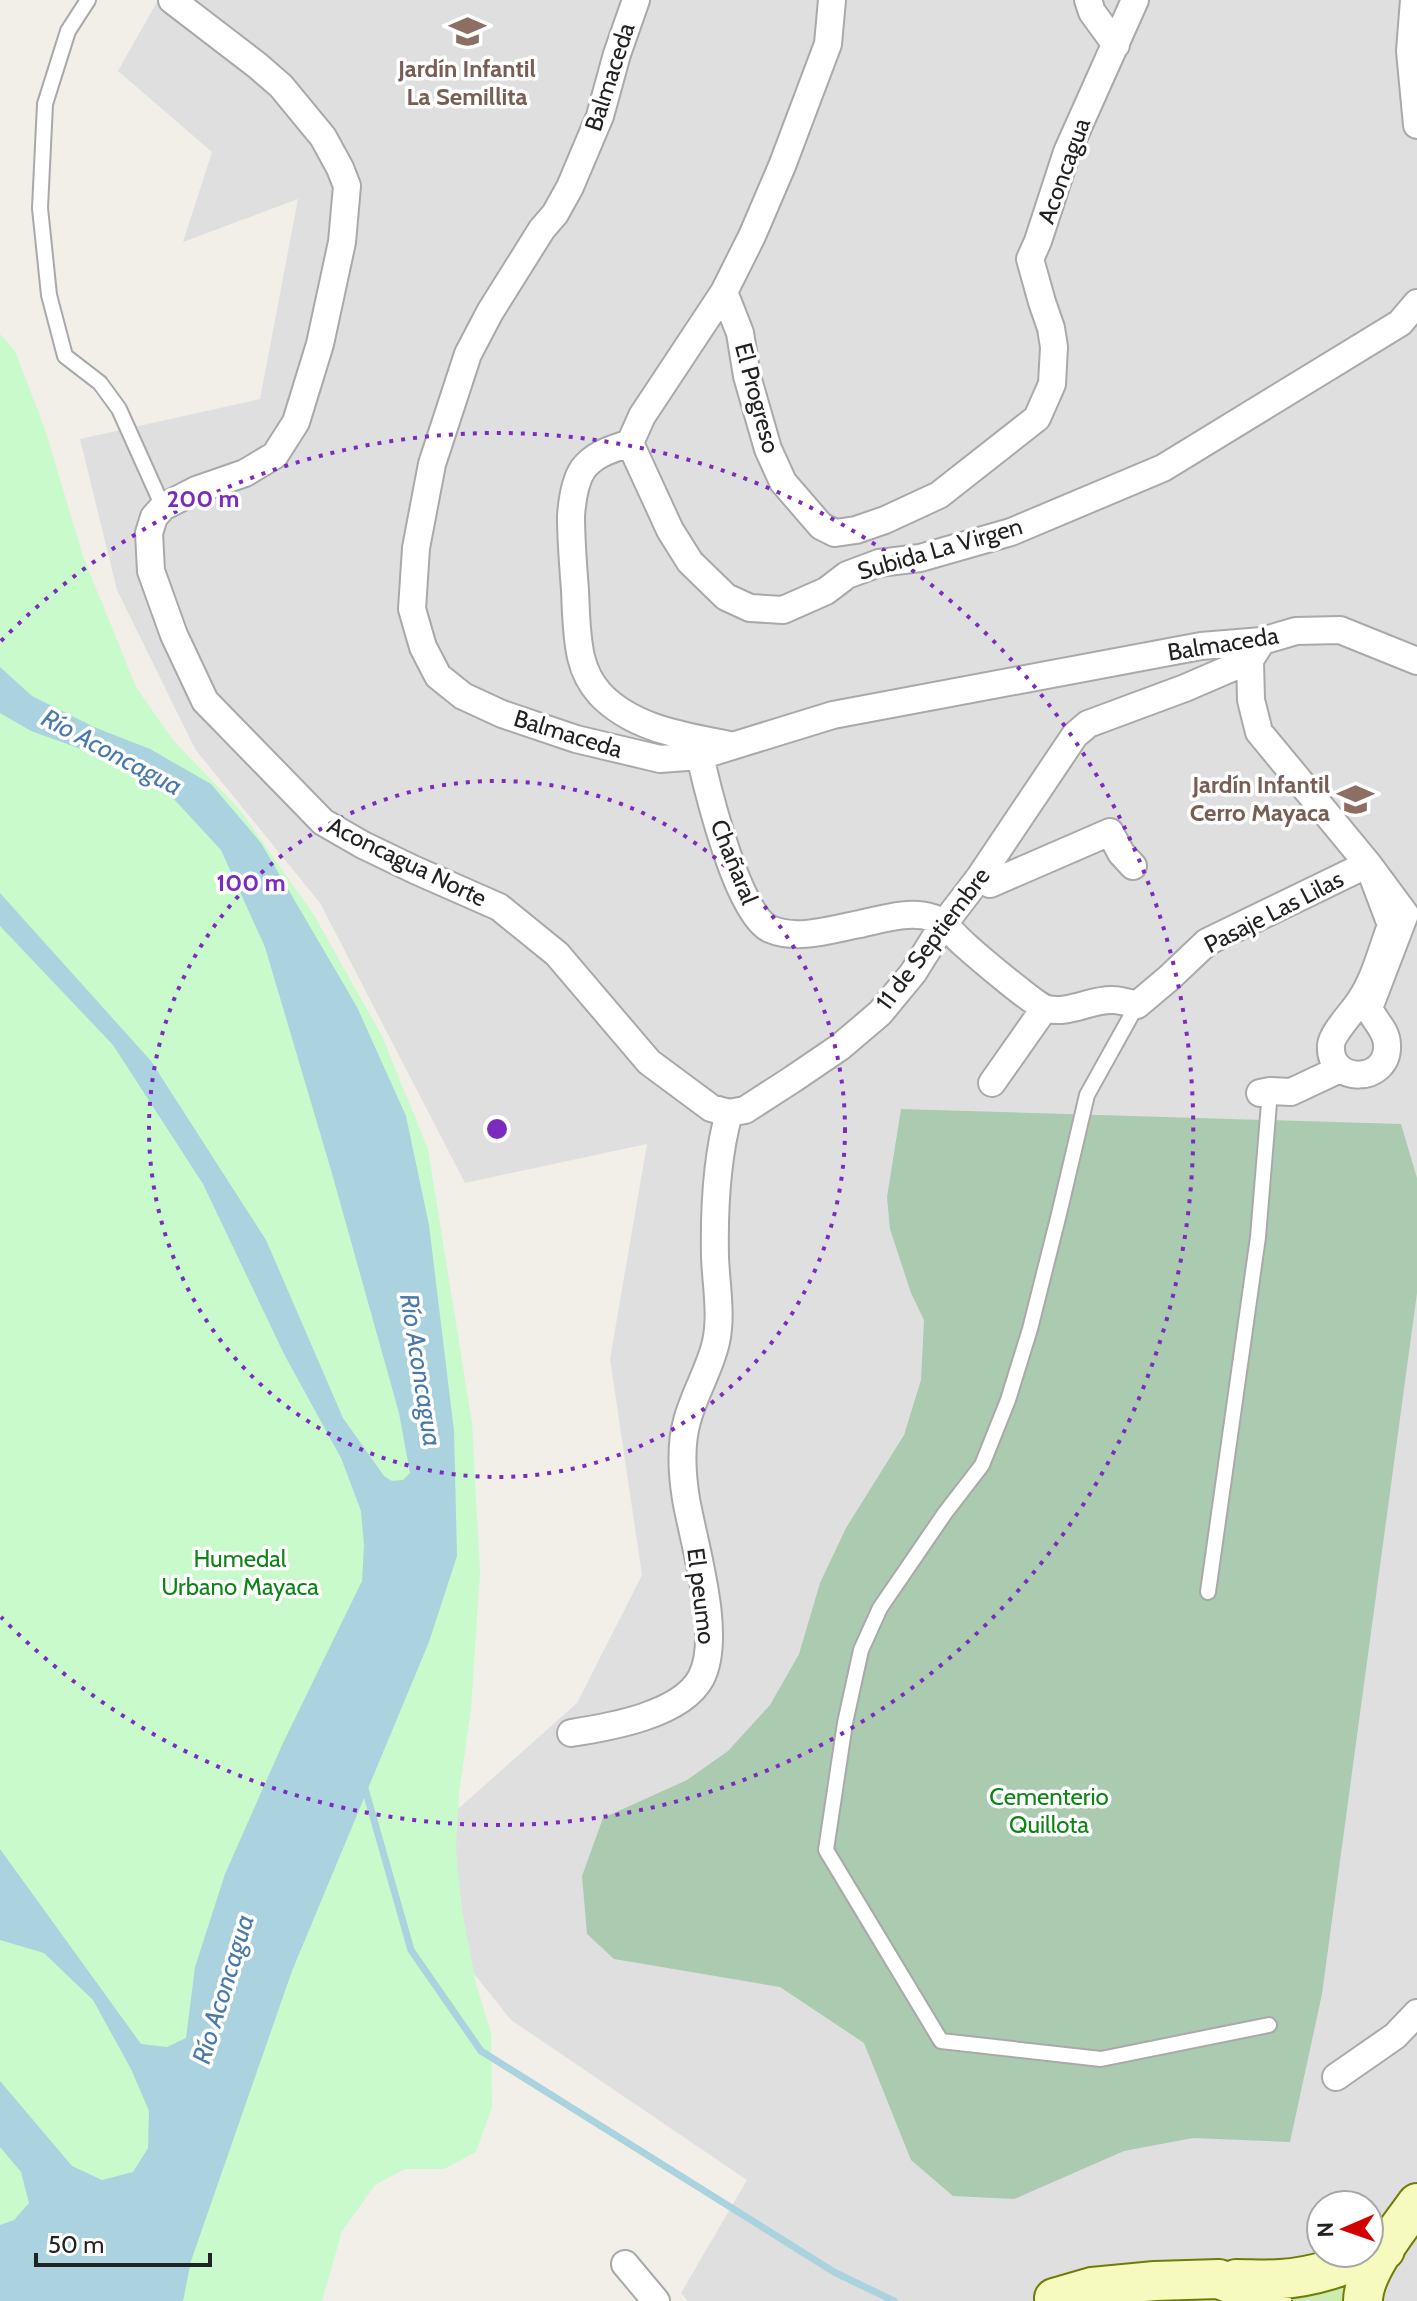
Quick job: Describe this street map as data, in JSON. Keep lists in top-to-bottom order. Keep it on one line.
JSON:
{"streets":{"street":["Balmaceda","Aconcagua","El Progreso","Subida La Virgen","Aconcagua Norte","Chañaral","Pasaje Las Lilas","11 de Septiembre","El peumo"]},"crossings":[["Balmaceda","Chañaral"],["Balmaceda","11 de Septiembre"],["Aconcagua","El Progreso"],["Aconcagua Norte","11 de Septiembre"],["Aconcagua Norte","El peumo"],["Chañaral","11 de Septiembre"],["11 de Septiembre","El peumo"]],"water":["Río Aconcagua"],"parks":["Humedal Urbano Mayaca","Cementerio Quillota"],"places":{"school or university":["Jardín Infantil La Semillita","Jardín Infantil Cerro Mayaca"]},"scale_bar":"50 m","north":"left","rings":["200 m","100 m"]}
